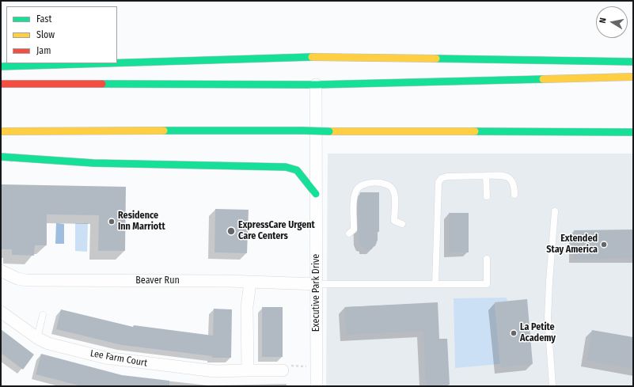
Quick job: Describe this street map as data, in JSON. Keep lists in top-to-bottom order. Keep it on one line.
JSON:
{"streets":{"street":["Beaver Run","Executive Park Drive","Lee Farm Court"]},"crossings":[["Beaver Run","Executive Park Drive"]],"places":["Residence Inn Marriott","ExpressCare Urgent Care Centers","Extended Stay America","La Petite Academy"],"legend":["Fast","Slow","Jam"],"north":"left"}
